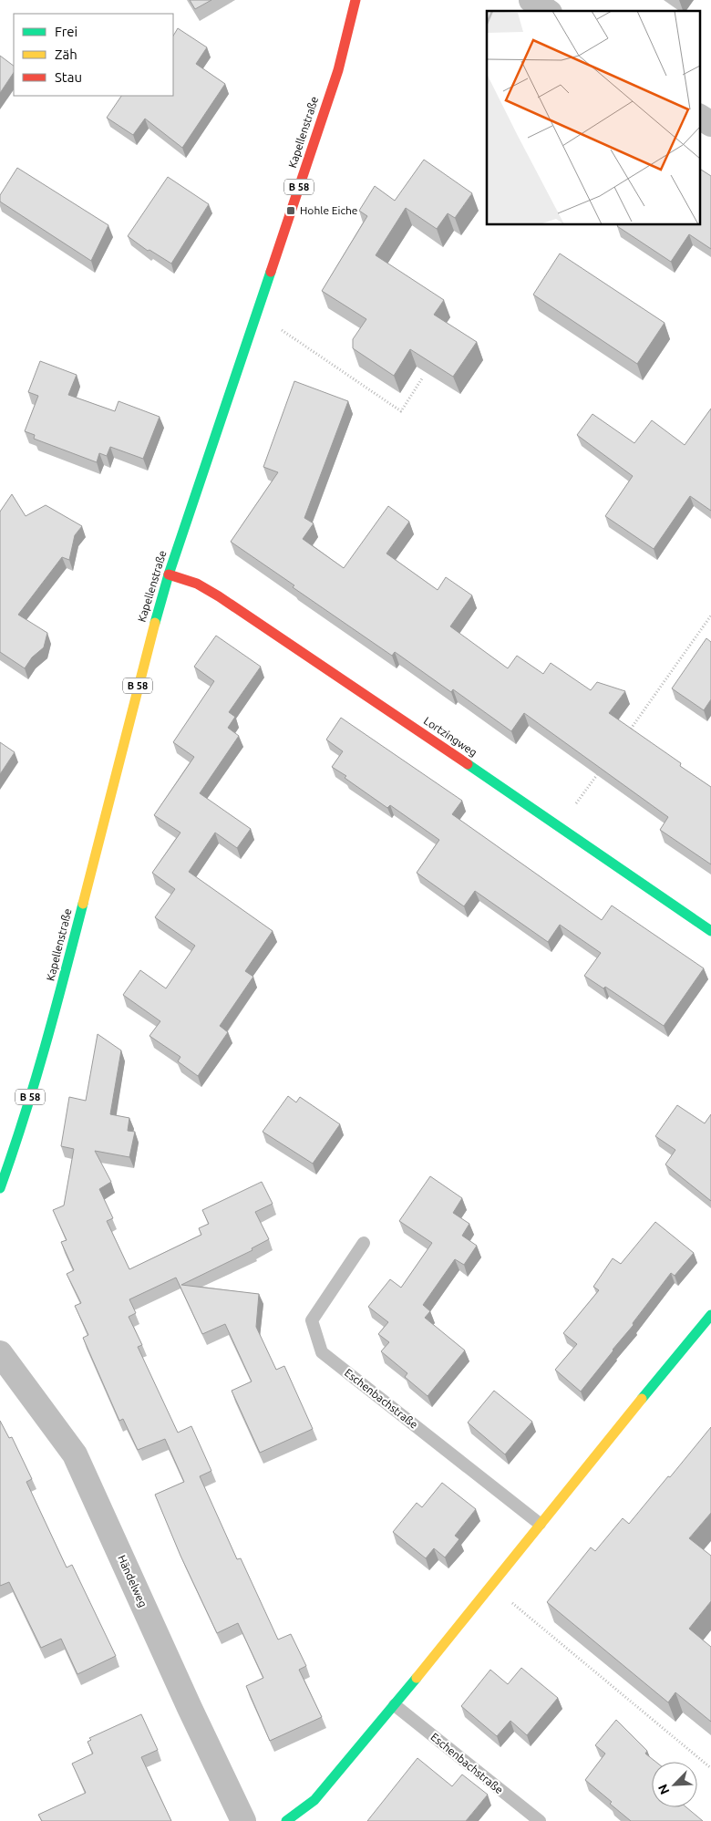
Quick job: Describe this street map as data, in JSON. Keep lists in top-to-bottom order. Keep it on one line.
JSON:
{"streets":{"street":["Kapellenstraße","B 58","Lortzingweg","Händelweg"],"lane":["Eschenbachstraße"]},"crossings":[["Kapellenstraße","Lortzingweg"]],"places":{"transit":["Hohle Eiche"]},"legend":["Frei","Zäh","Stau"],"north":"bottom left"}
